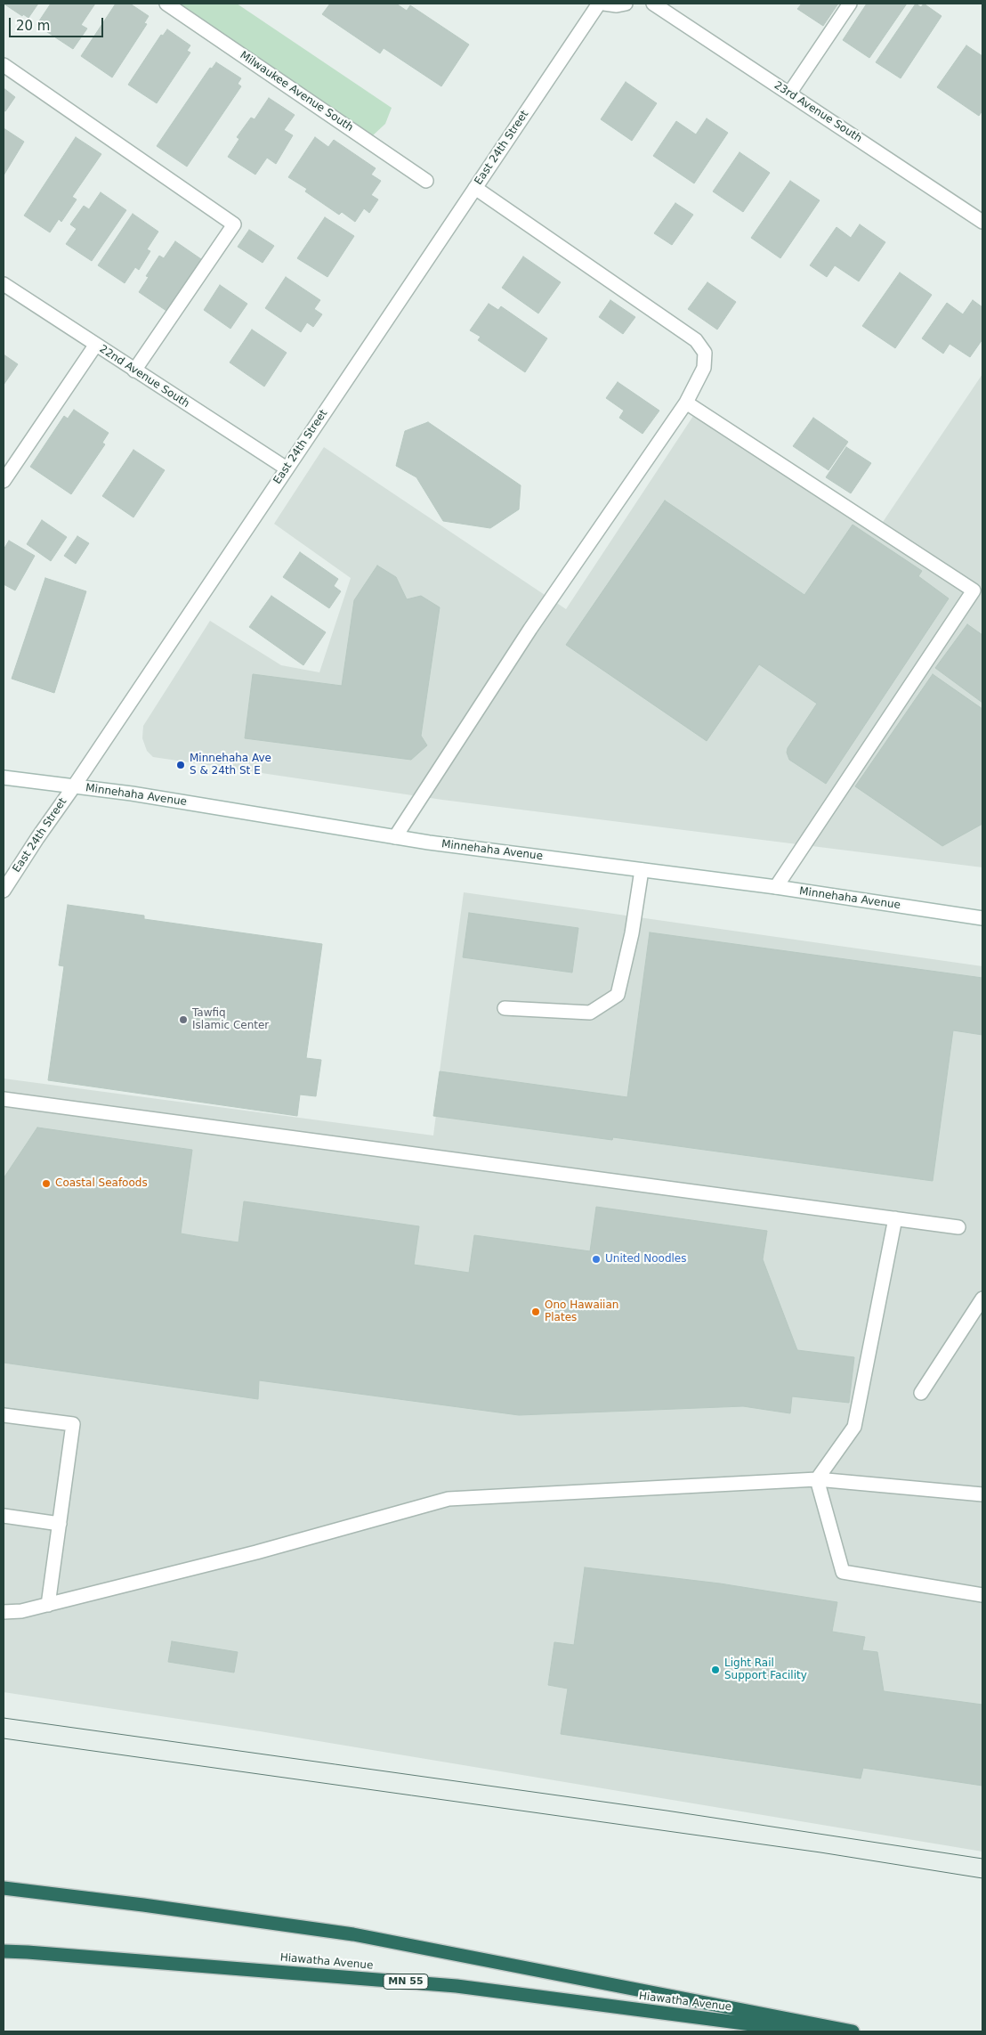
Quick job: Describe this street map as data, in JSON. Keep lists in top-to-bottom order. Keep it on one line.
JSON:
{"streets":{"highway":["Hiawatha Avenue","MN 55"],"street":["Milwaukee Avenue South","23rd Avenue South","East 24th Street","22nd Avenue South","Minnehaha Avenue"]},"crossings":[["East 24th Street","22nd Avenue South"],["East 24th Street","Minnehaha Avenue"]],"places":["Minnehaha Ave S & 24th St E","Tawfiq Islamic Center","Coastal Seafoods","United Noodles","Ono Hawaiian Plates","Light Rail Support Facility"],"scale_bar":"20 m"}
